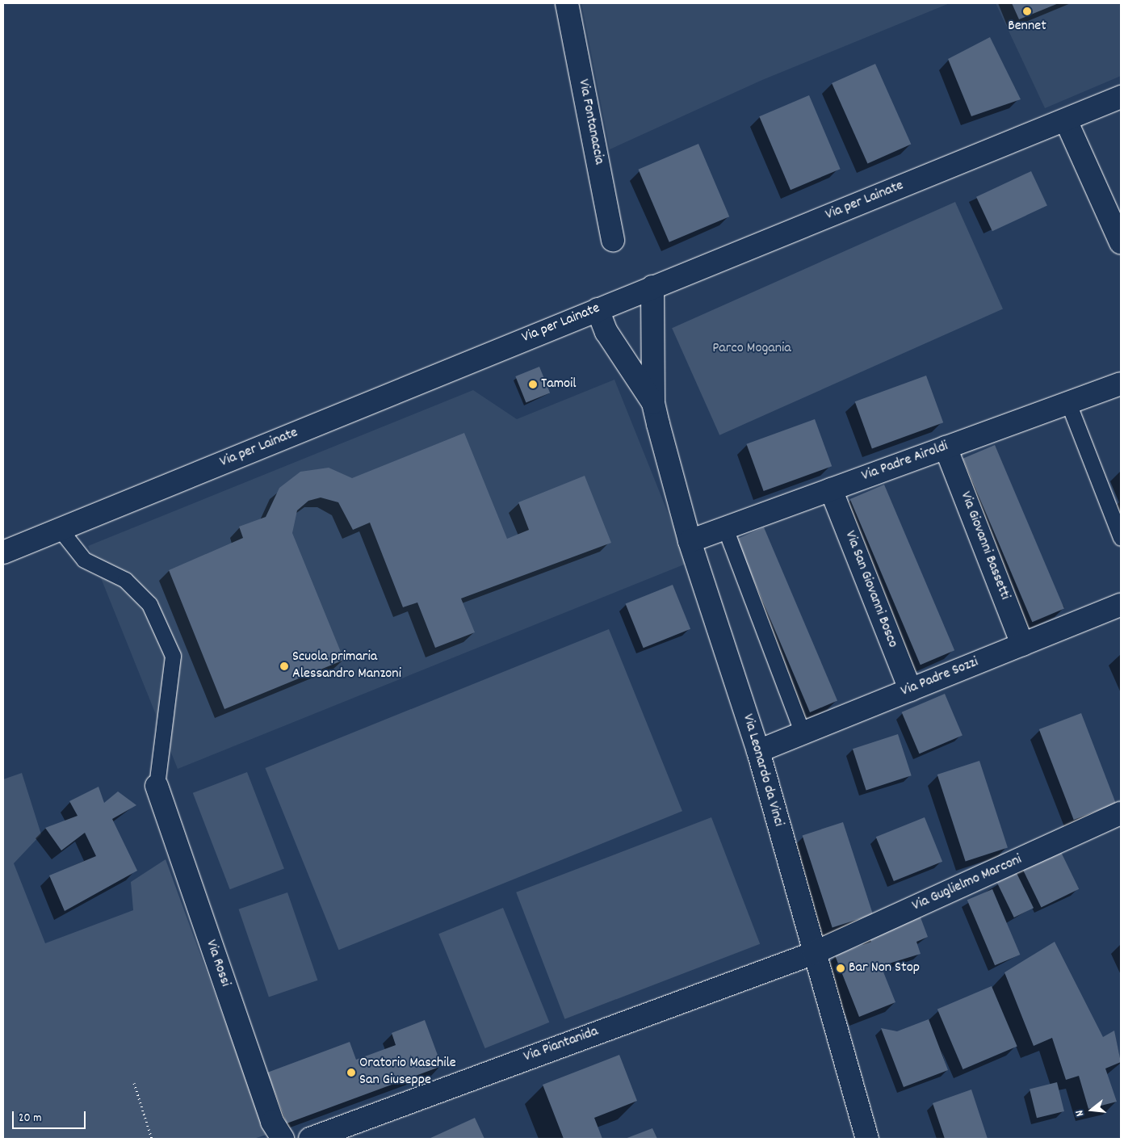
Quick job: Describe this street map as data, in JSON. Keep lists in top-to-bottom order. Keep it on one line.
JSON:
{"streets":{"street":["Via Fontanaccia","Via per Lainate","Via Padre Airoldi","Via Giovanni Bassetti","Via San Giovanni Bosco","Via Padre Sozzi","Via Leonardo da Vinci","Via Guglielmo Marconi","Via Rossi","Via Piantanida"]},"crossings":[["Via Padre Airoldi","Via Giovanni Bassetti"],["Via Padre Airoldi","Via San Giovanni Bosco"],["Via Padre Airoldi","Via Leonardo da Vinci"],["Via Giovanni Bassetti","Via Padre Sozzi"],["Via San Giovanni Bosco","Via Padre Sozzi"],["Via Padre Sozzi","Via Leonardo da Vinci"],["Via Leonardo da Vinci","Via Guglielmo Marconi"],["Via Leonardo da Vinci","Via Piantanida"],["Via Guglielmo Marconi","Via Piantanida"]],"parks":["Parco Mogania"],"places":["Bennet","Tamoil","Scuola primaria Alessandro Manzoni","Bar Non Stop","Oratorio Maschile San Giuseppe"],"scale_bar":"20 m","north":"left"}
